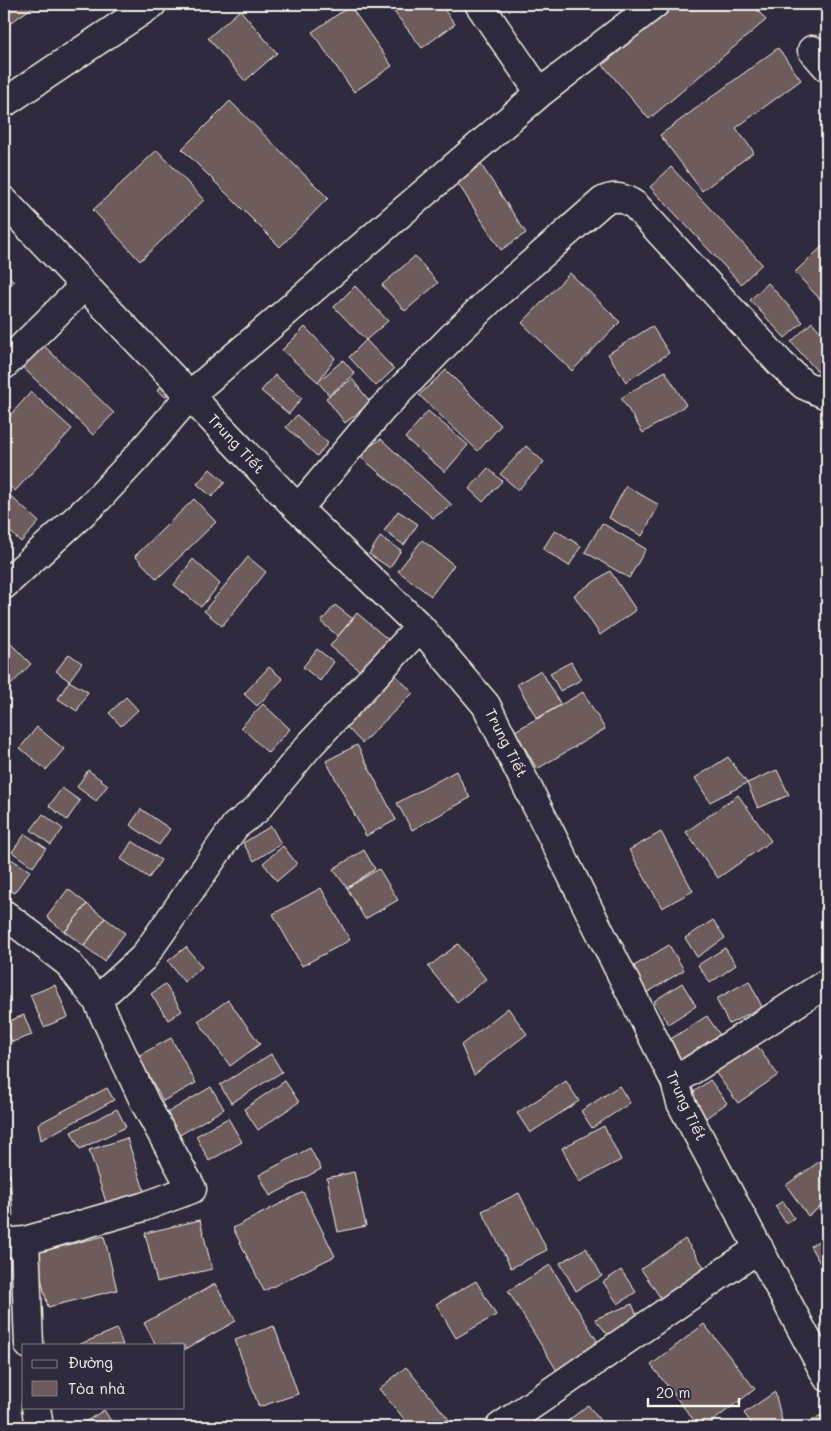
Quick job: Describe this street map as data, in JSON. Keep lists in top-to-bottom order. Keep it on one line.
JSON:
{"streets":{"street":["Trung Tiết"]},"legend":["Đường","Tòa nhà"],"scale_bar":"20 m"}
